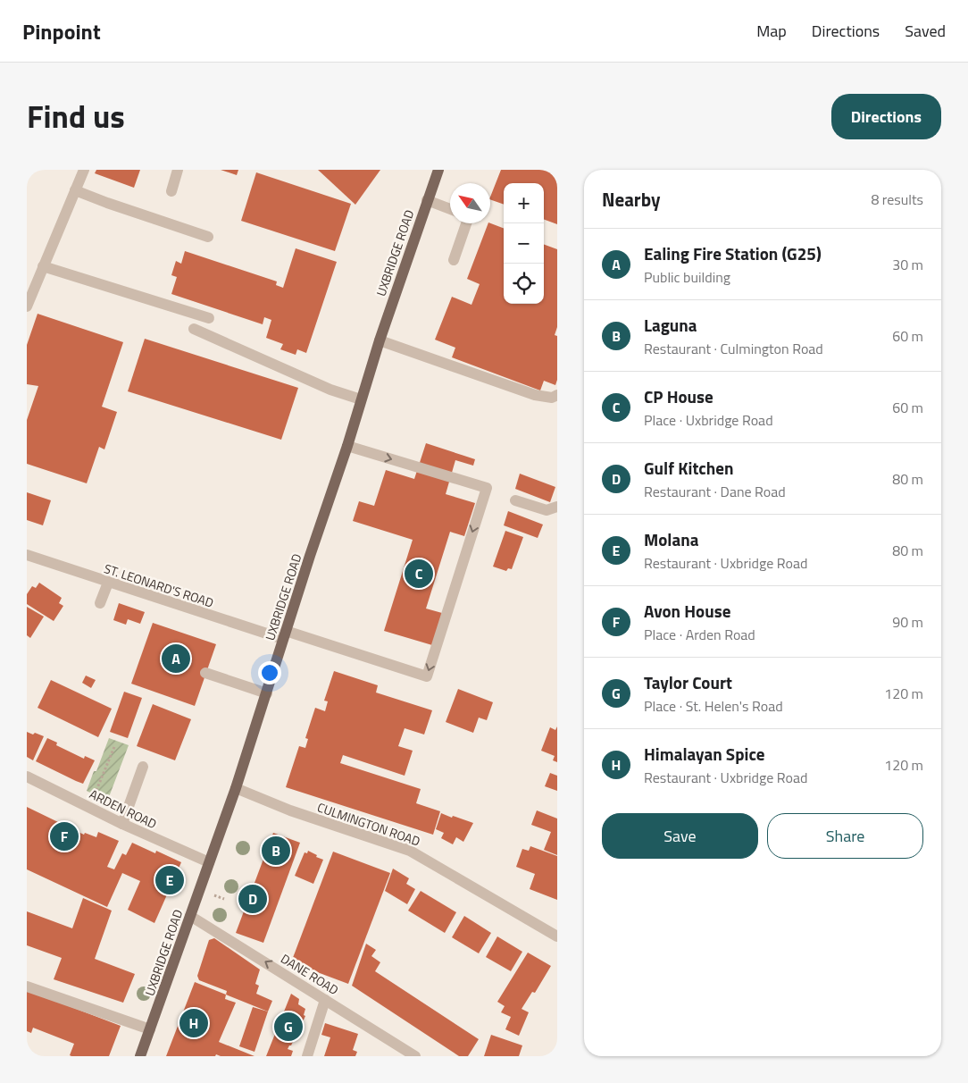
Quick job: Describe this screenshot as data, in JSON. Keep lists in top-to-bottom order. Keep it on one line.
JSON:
{"streets":{"main road":["UXBRIDGE ROAD"],"street":["ST. LEONARD'S ROAD","ARDEN ROAD","CULMINGTON ROAD","DANE ROAD"]},"crossings":[["UXBRIDGE ROAD","ST. LEONARD'S ROAD"],["UXBRIDGE ROAD","ARDEN ROAD"],["UXBRIDGE ROAD","CULMINGTON ROAD"],["UXBRIDGE ROAD","DANE ROAD"]],"one_way":["DANE ROAD"],"north":"top left","page":{"header":"Pinpoint","nav":["Map","Directions","Saved"],"title":"Find us","buttons":["Directions",["Save","Share"]],"heading":["Nearby","8 results"],"map_buttons":["+","−"],"list":[{"mark":"A","name":"Ealing Fire Station (G25)","note":"Public building","value":"30 m"},{"mark":"B","name":"Laguna","note":"Restaurant · Culmington Road","value":"60 m"},{"mark":"C","name":"CP House","note":"Place · Uxbridge Road","value":"60 m"},{"mark":"D","name":"Gulf Kitchen","note":"Restaurant · Dane Road","value":"80 m"},{"mark":"E","name":"Molana","note":"Restaurant · Uxbridge Road","value":"80 m"},{"mark":"F","name":"Avon House","note":"Place · Arden Road","value":"90 m"},{"mark":"G","name":"Taylor Court","note":"Place · St. Helen's Road","value":"120 m"},{"mark":"H","name":"Himalayan Spice","note":"Restaurant · Uxbridge Road","value":"120 m"}],"pins":["C","A","F","B","E","D","H","G"]}}
